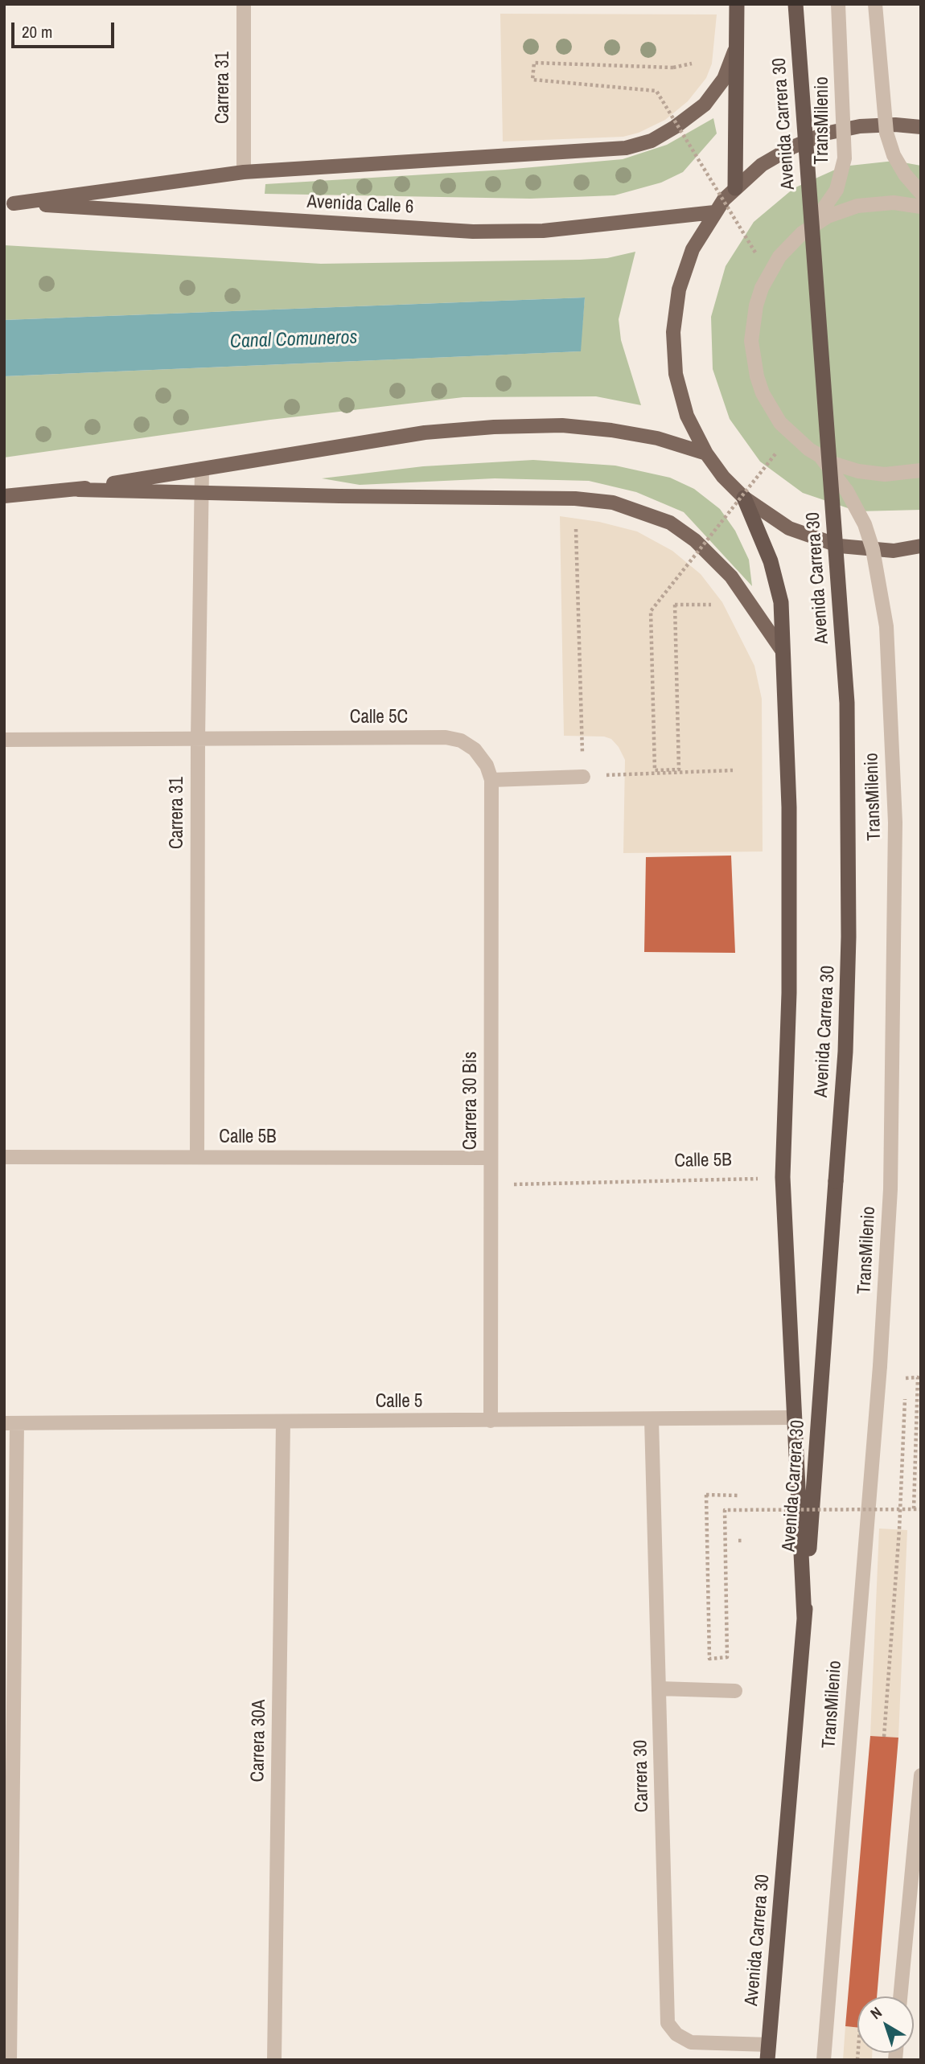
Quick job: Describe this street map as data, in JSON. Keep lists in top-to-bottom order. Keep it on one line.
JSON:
{"streets":{"highway":["Avenida Carrera 30"],"main road":["Avenida Calle 6"],"street":["Carrera 31","TransMilenio","Calle 5C","Carrera 30 Bis","Calle 5B","Calle 5","Carrera 30A","Carrera 30"]},"crossings":[["Carrera 31","Calle 5C"],["Carrera 31","Calle 5B"],["Avenida Carrera 30","Carrera 30"],["Calle 5C","Carrera 30 Bis"],["Carrera 30 Bis","Calle 5B"],["Carrera 30 Bis","Calle 5"],["Calle 5","Carrera 30A"],["Calle 5","Carrera 30"]],"water":["Canal Comuneros"],"scale_bar":"20 m","north":"top left"}
